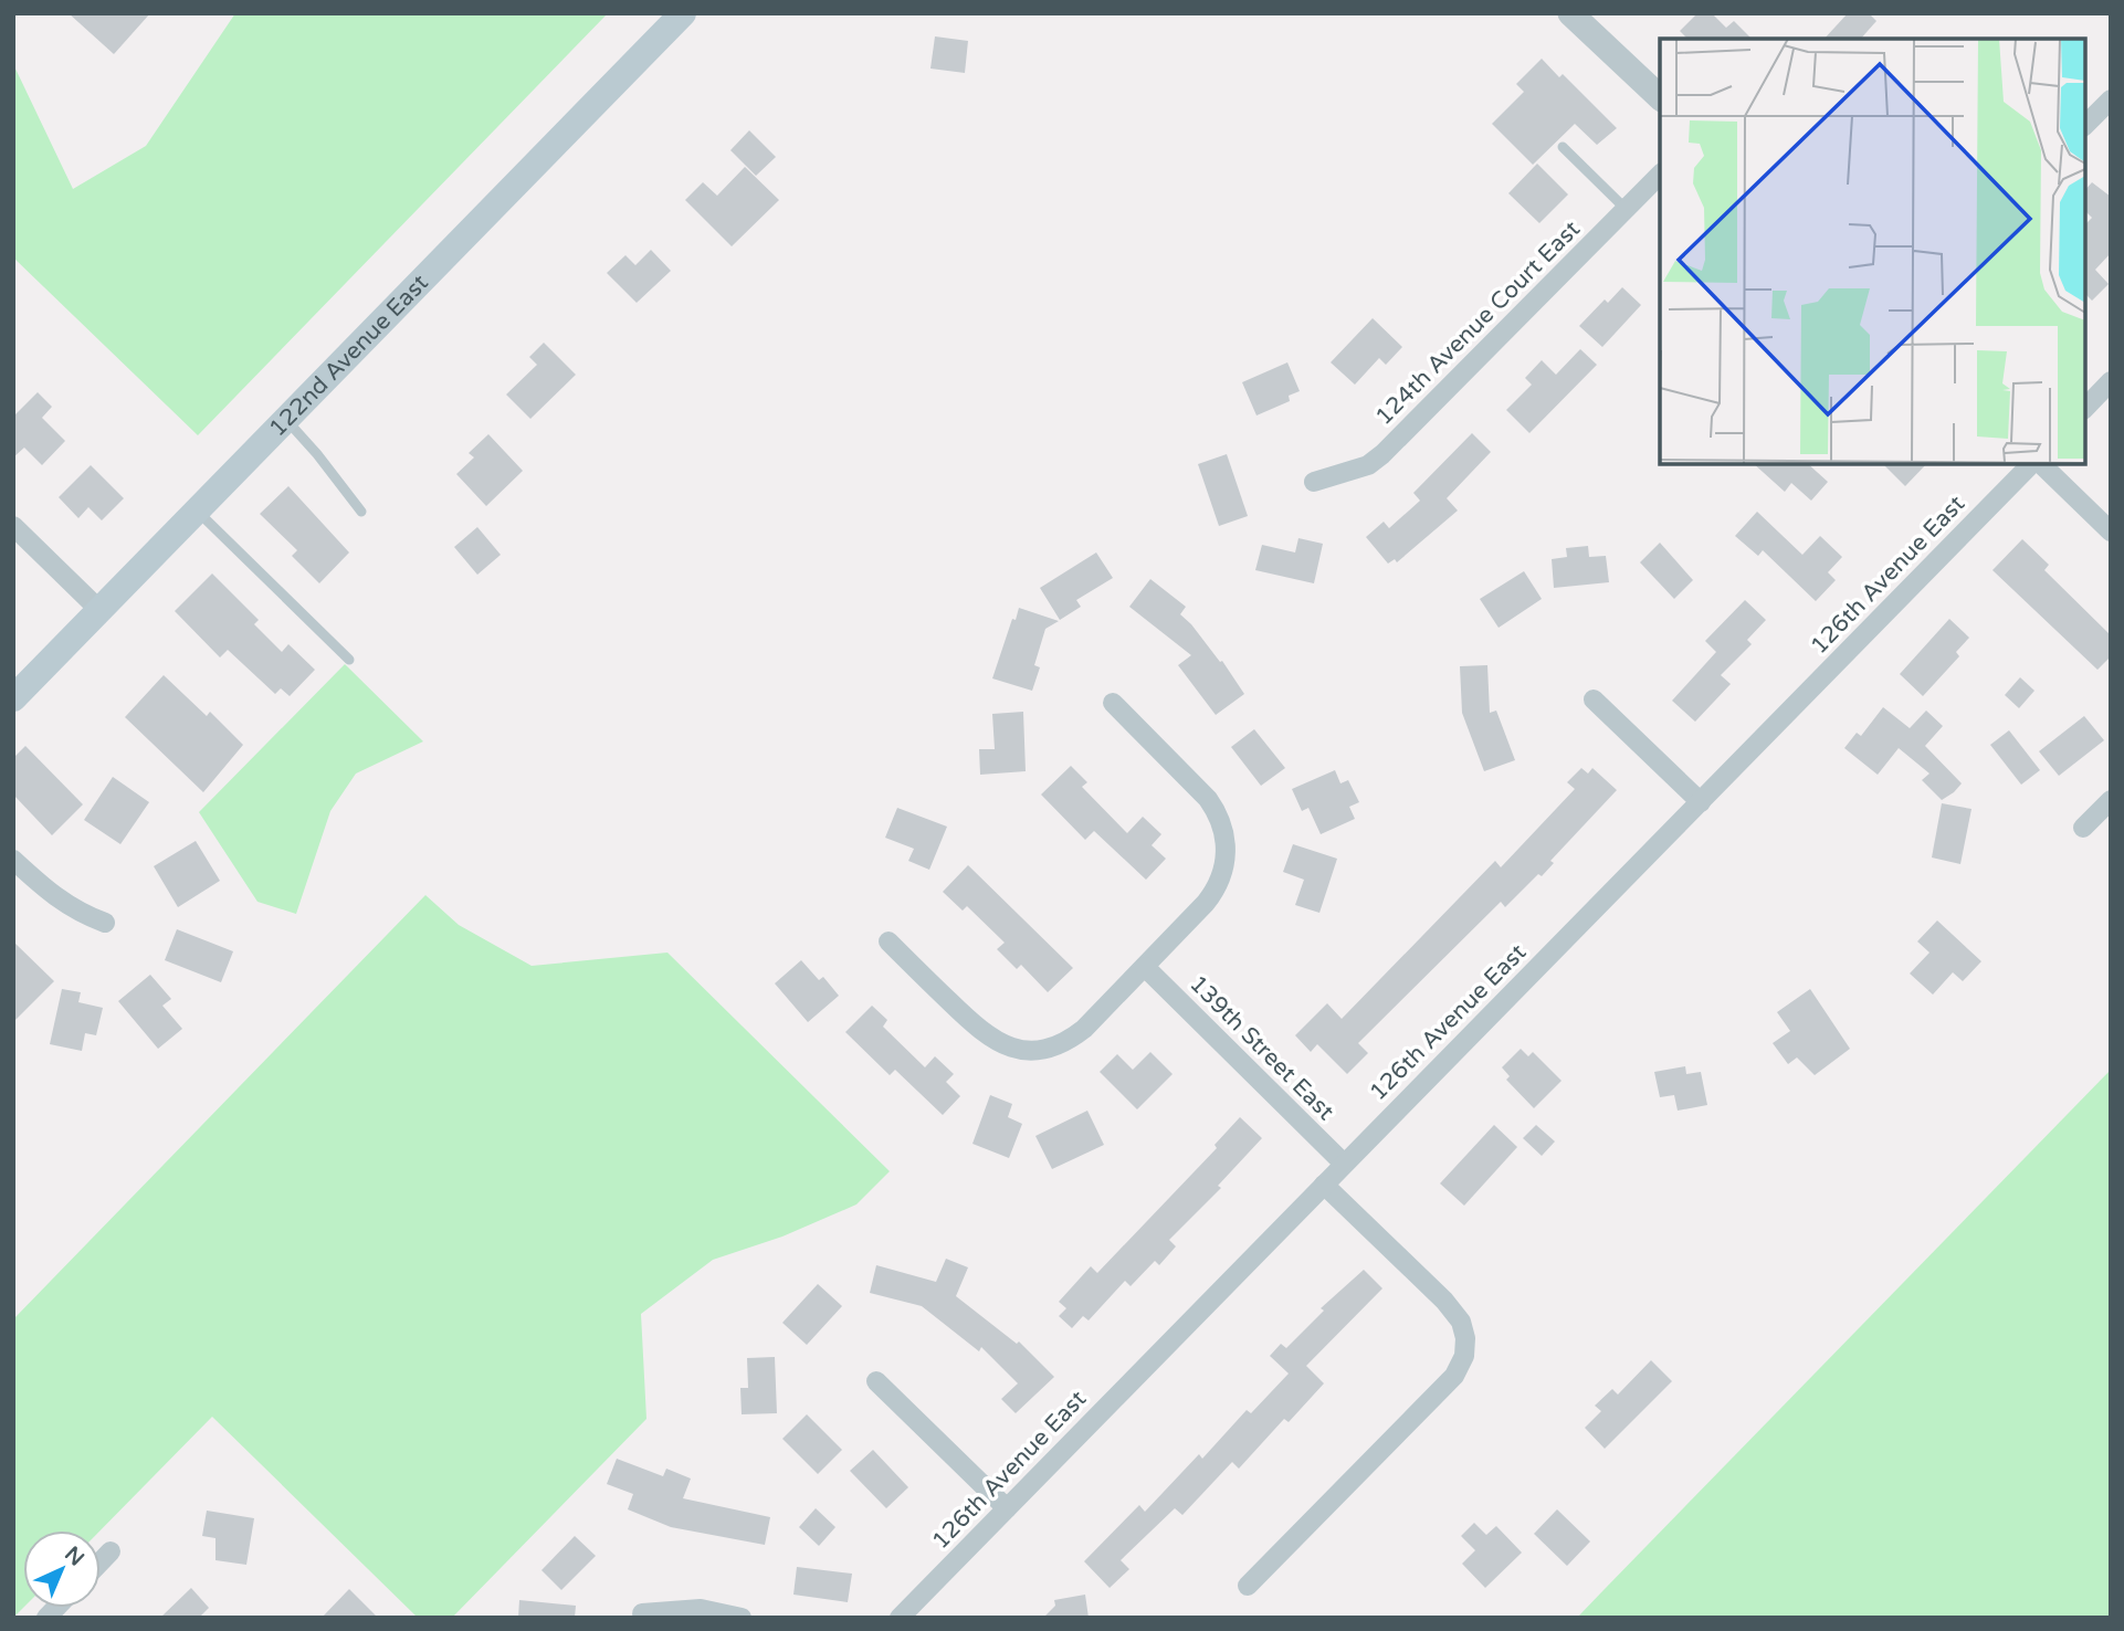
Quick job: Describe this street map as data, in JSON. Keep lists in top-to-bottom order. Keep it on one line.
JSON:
{"streets":{"main road":["122nd Avenue East"],"street":["124th Avenue Court East","126th Avenue East","139th Street East"]},"crossings":[["126th Avenue East","139th Street East"]],"north":"top right"}
